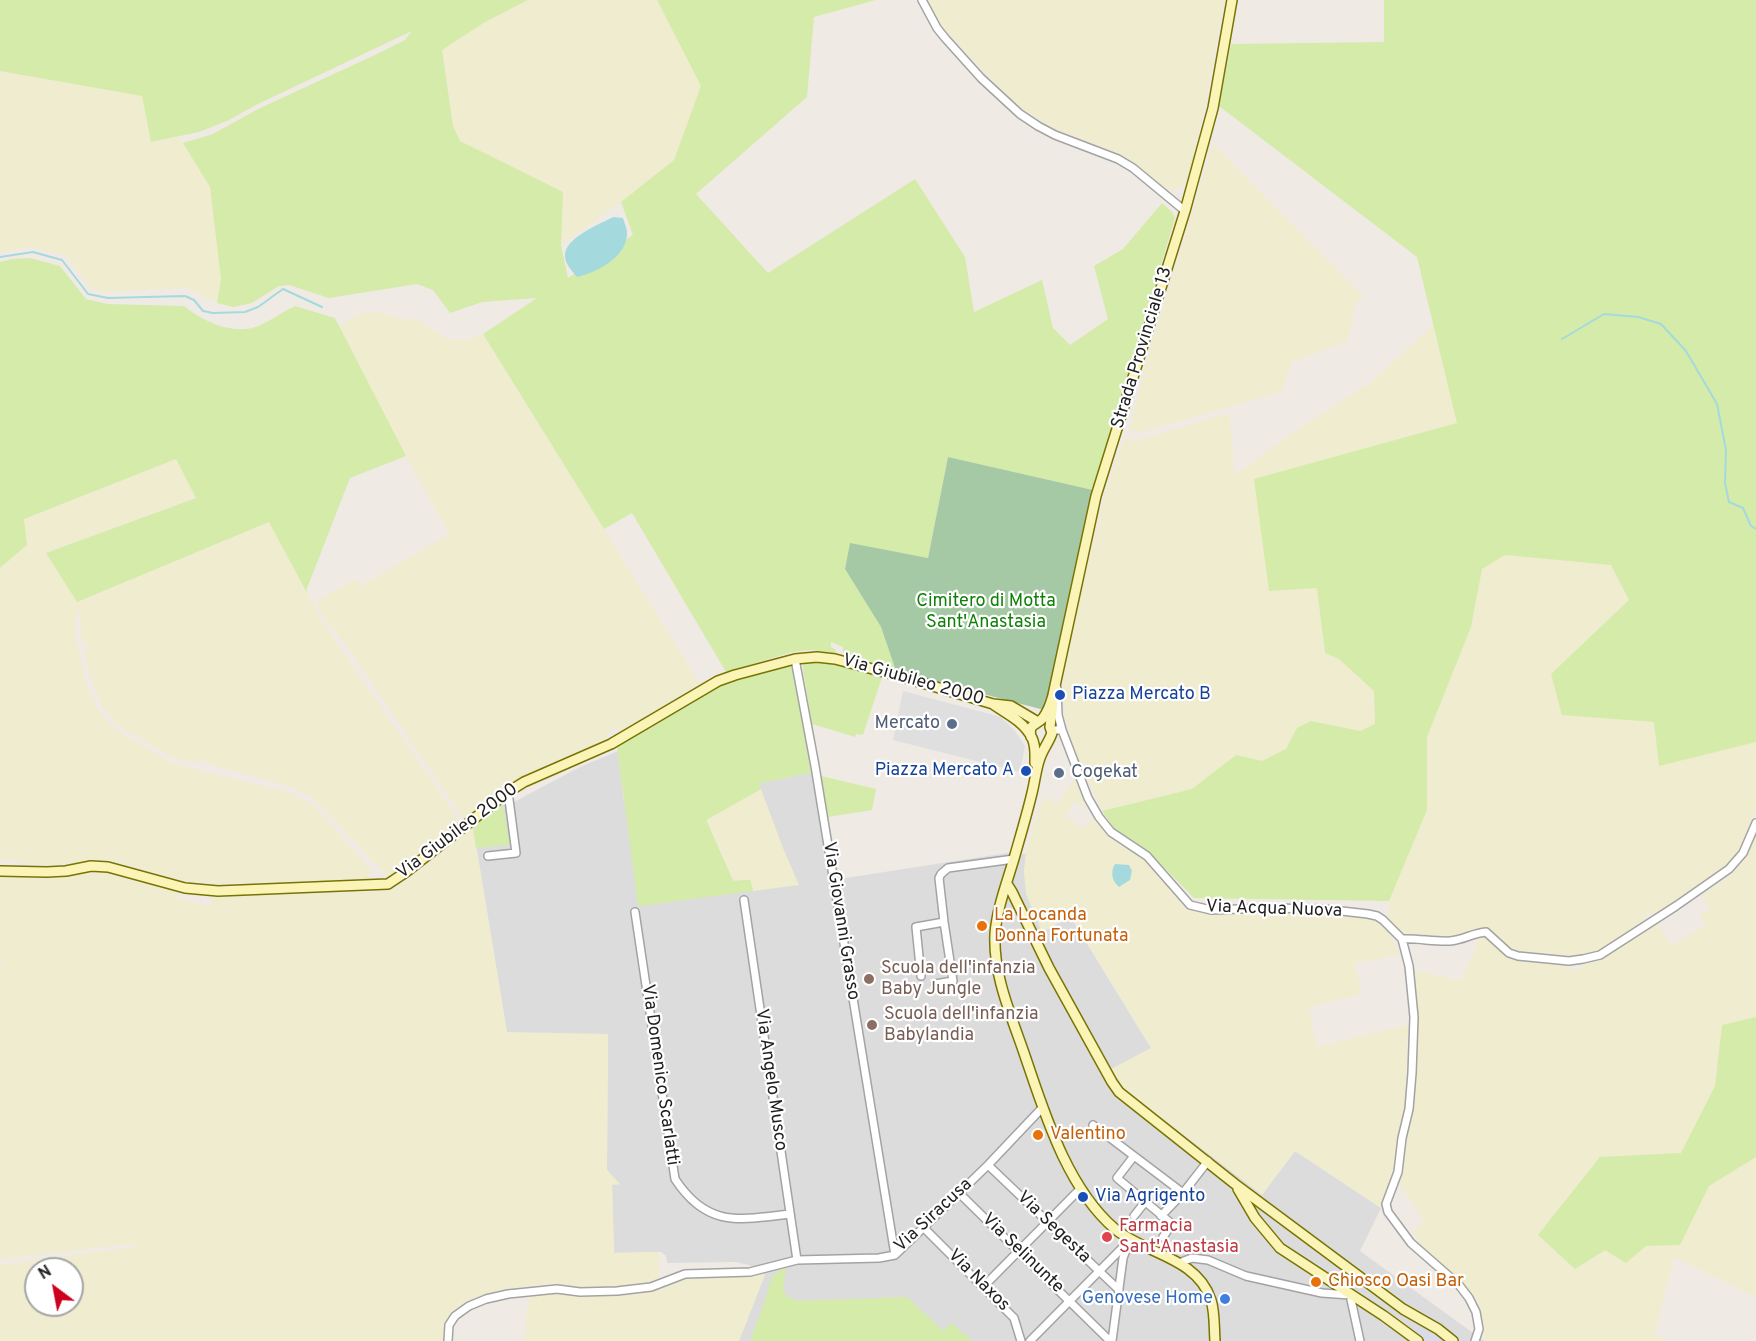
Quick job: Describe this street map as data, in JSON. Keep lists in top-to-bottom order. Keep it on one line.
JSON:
{"streets":{"street":["Strada Provinciale 13","Via Giubileo 2000","Via Acqua Nuova","Via Giovanni Grasso","Via Domenico Scarlatti","Via Angelo Musco","Via Siracusa","Via Segesta","Via Selinunte","Via Naxos"]},"crossings":[["Strada Provinciale 13","Via Acqua Nuova"],["Via Giubileo 2000","Via Acqua Nuova"],["Via Giubileo 2000","Via Giovanni Grasso"],["Via Giovanni Grasso","Via Siracusa"],["Via Domenico Scarlatti","Via Angelo Musco"],["Via Angelo Musco","Via Siracusa"],["Via Siracusa","Via Segesta"],["Via Siracusa","Via Selinunte"],["Via Siracusa","Via Naxos"]],"parks":["Cimitero di Motta Sant'Anastasia"],"places":["Piazza Mercato B","Mercato","Piazza Mercato A","Cogekat","La Locanda Donna Fortunata","Scuola dell'infanzia Baby Jungle","Scuola dell'infanzia Babylandia","Valentino","Via Agrigento","Farmacia Sant'Anastasia","Chiosco Oasi Bar","Genovese Home"],"north":"top left"}
